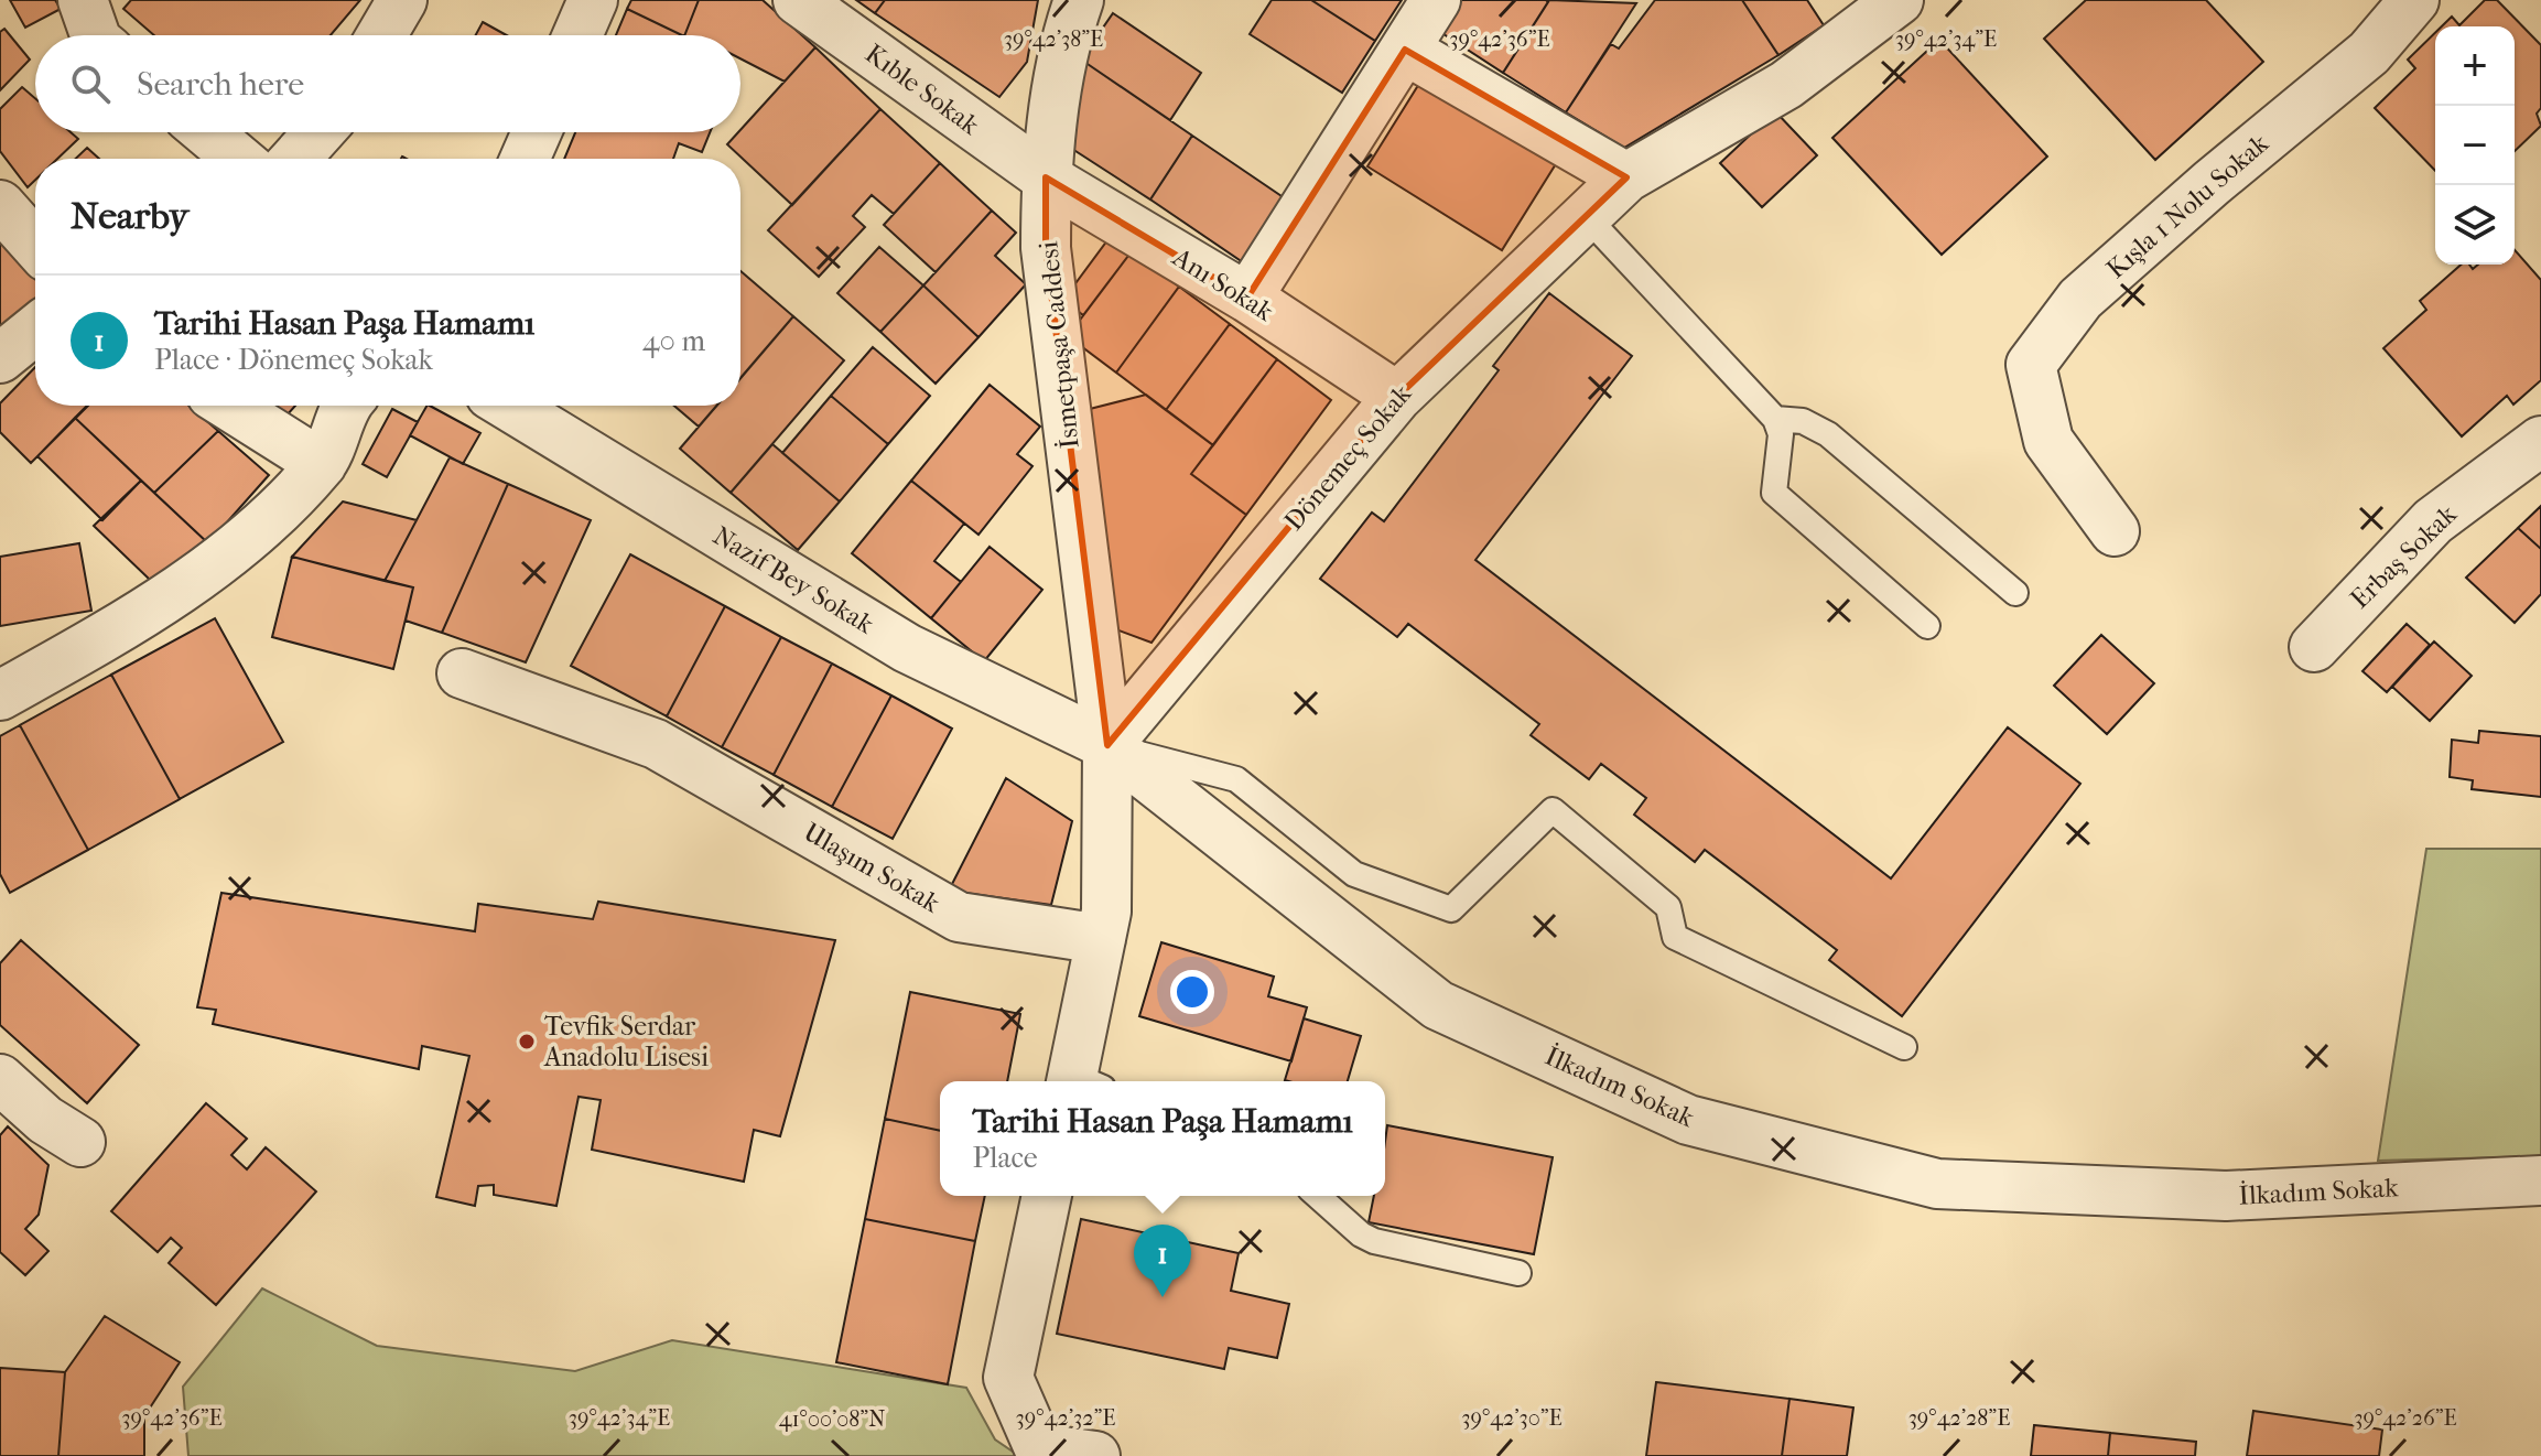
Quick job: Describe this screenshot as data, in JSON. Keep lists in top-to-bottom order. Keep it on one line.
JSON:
{"streets":{"street":["Kıble Sokak","Kışla 1 Nolu Sokak","Anı Sokak","İsmetpaşa Caddesi","Dönemeç Sokak","Erbaş Sokak","Nazif Bey Sokak","Ulaşım Sokak","İlkadım Sokak"]},"crossings":[["Kıble Sokak","Anı Sokak"],["Kıble Sokak","İsmetpaşa Caddesi"],["Anı Sokak","İsmetpaşa Caddesi"],["Anı Sokak","Dönemeç Sokak"],["İsmetpaşa Caddesi","Dönemeç Sokak"],["İsmetpaşa Caddesi","Nazif Bey Sokak"],["İsmetpaşa Caddesi","İlkadım Sokak"],["Dönemeç Sokak","Nazif Bey Sokak"],["Dönemeç Sokak","İlkadım Sokak"],["Nazif Bey Sokak","İlkadım Sokak"]],"places":["Tevfik Serdar Anadolu Lisesi"],"page":{"map_buttons":["+","−"],"search":"Search here","heading":"Nearby","list":[{"mark":"1","name":"Tarihi Hasan Paşa Hamamı","note":"Place · Dönemeç Sokak","value":"40 m"}],"popup":["Tarihi Hasan Paşa Hamamı","Place"],"pins":"1"},"coordinates":["39°42'38\"E","39°42'36\"E","39°42'34\"E","39°42'32\"E","39°42'30\"E","39°42'28\"E","39°42'26\"E","41°00'08\"N"]}
